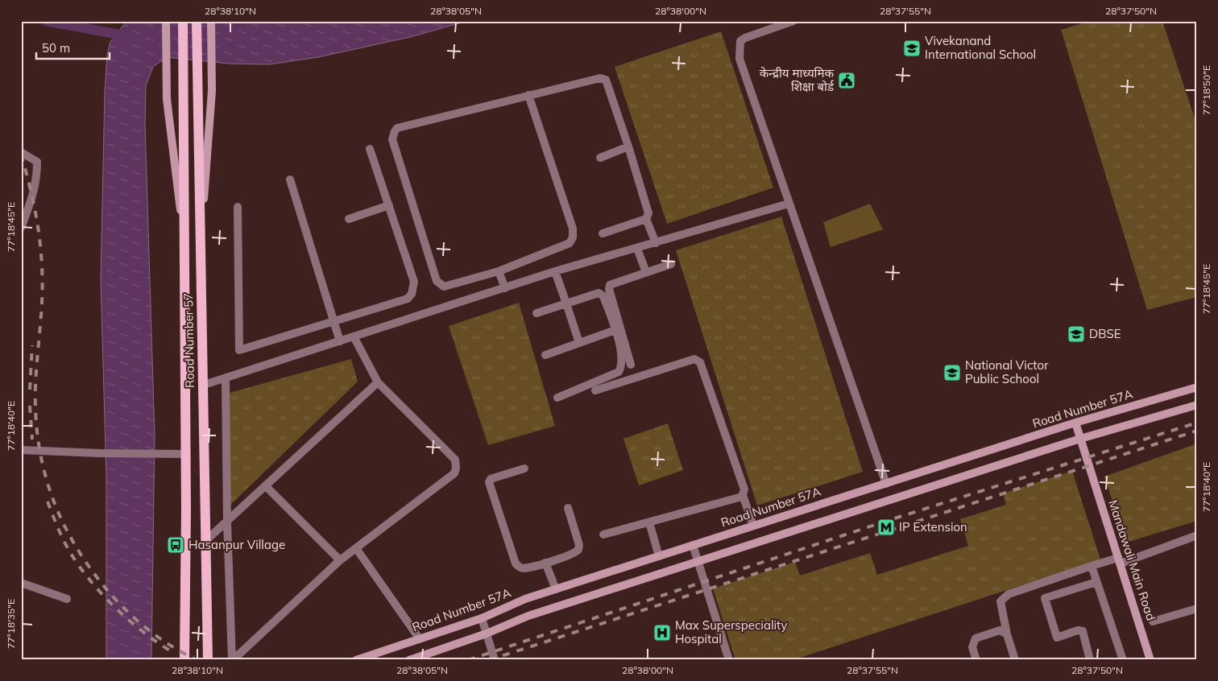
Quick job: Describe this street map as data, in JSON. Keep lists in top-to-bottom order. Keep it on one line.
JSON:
{"streets":{"main road":["Road Number 57"],"street":["Road Number 57A","Mandawali Main Road"]},"crossings":[["Road Number 57A","Mandawali Main Road"]],"places":{"school or university":["Vivekanand International School","DBSE","National Victor Public School"],"public building":["केन्द्रीय माध्यमिक शिक्षा बोर्ड"],"metro station":["IP Extension"],"bus stop":["Hasanpur Village"],"hospital":["Max Superspeciality Hospital"]},"scale_bar":"50 m","coordinates":["28°38'10\"N","28°38'05\"N","28°38'00\"N","28°37'55\"N","28°37'50\"N","77°18'50\"E","77°18'45\"E","77°18'40\"E","77°18'35\"E"]}
